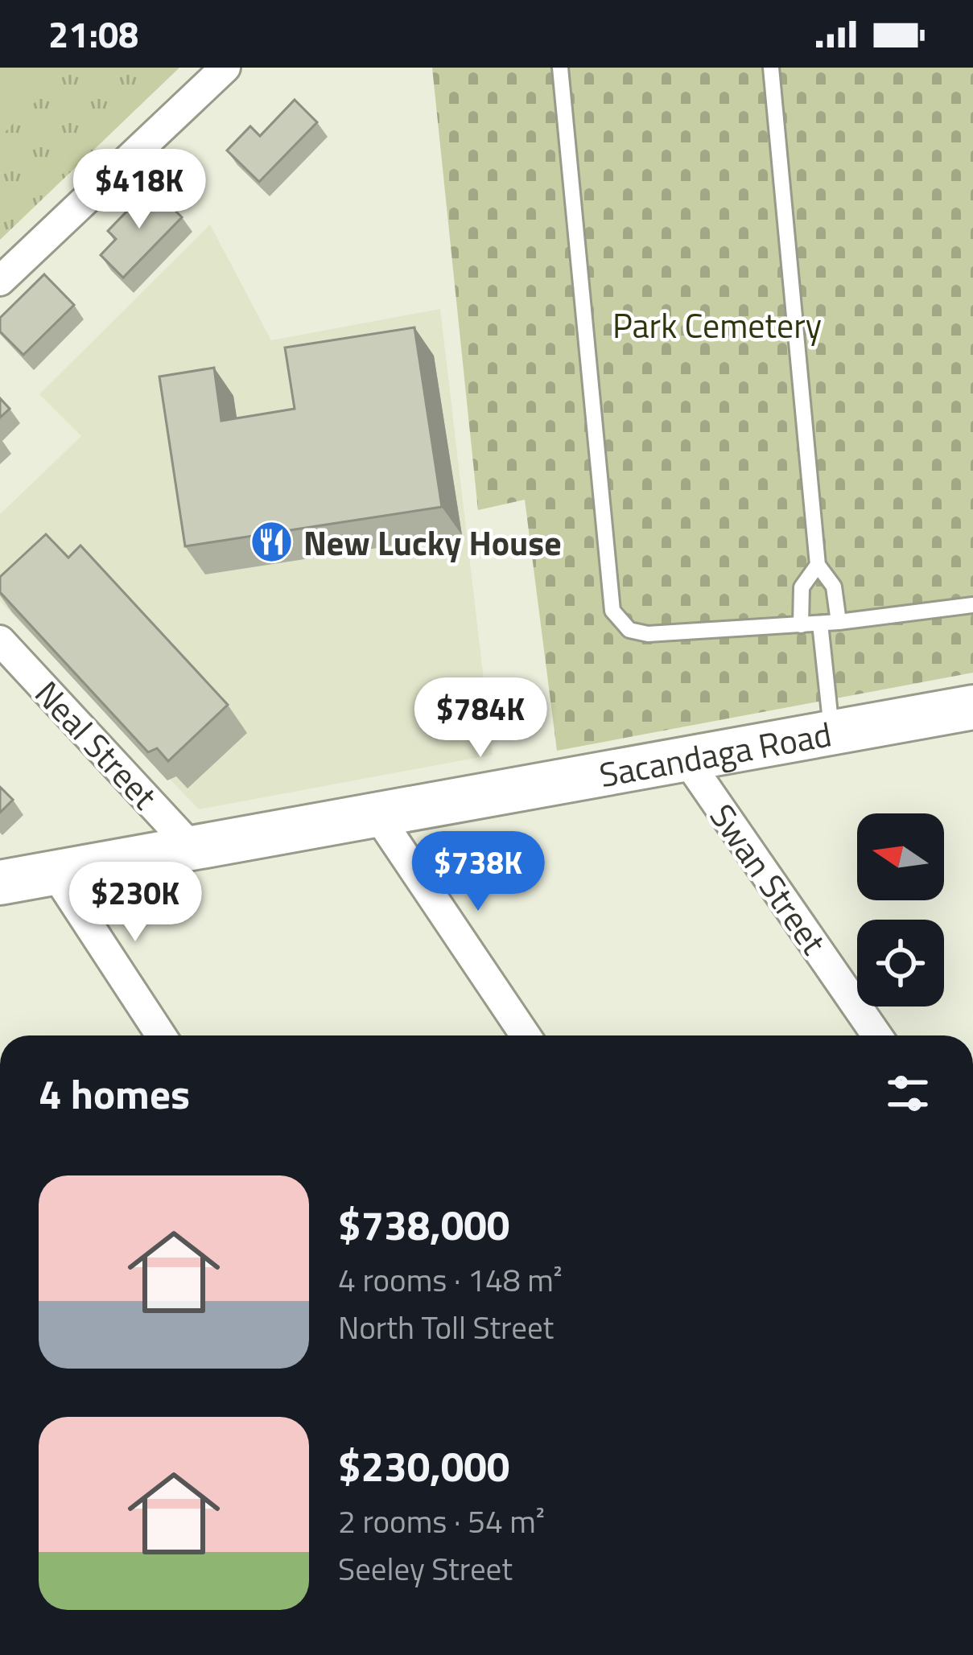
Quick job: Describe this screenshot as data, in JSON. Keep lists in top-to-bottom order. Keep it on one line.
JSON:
{"streets":{"main road":["Sacandaga Road"],"street":["Neal Street","Swan Street"]},"crossings":[["Neal Street","Sacandaga Road"],["Sacandaga Road","Swan Street"]],"parks":["Park Cemetery"],"places":{"restaurant":["New Lucky House"]},"north":"left","page":{"status":"21:08","price":["$418K","$784K","$738K","$230K"],"heading":"4 homes","list":[{"name":"$738,000","note":"4 rooms · 148 m² · North Toll Street"},{"name":"$230,000","note":"2 rooms · 54 m² · Seeley Street"}]}}
